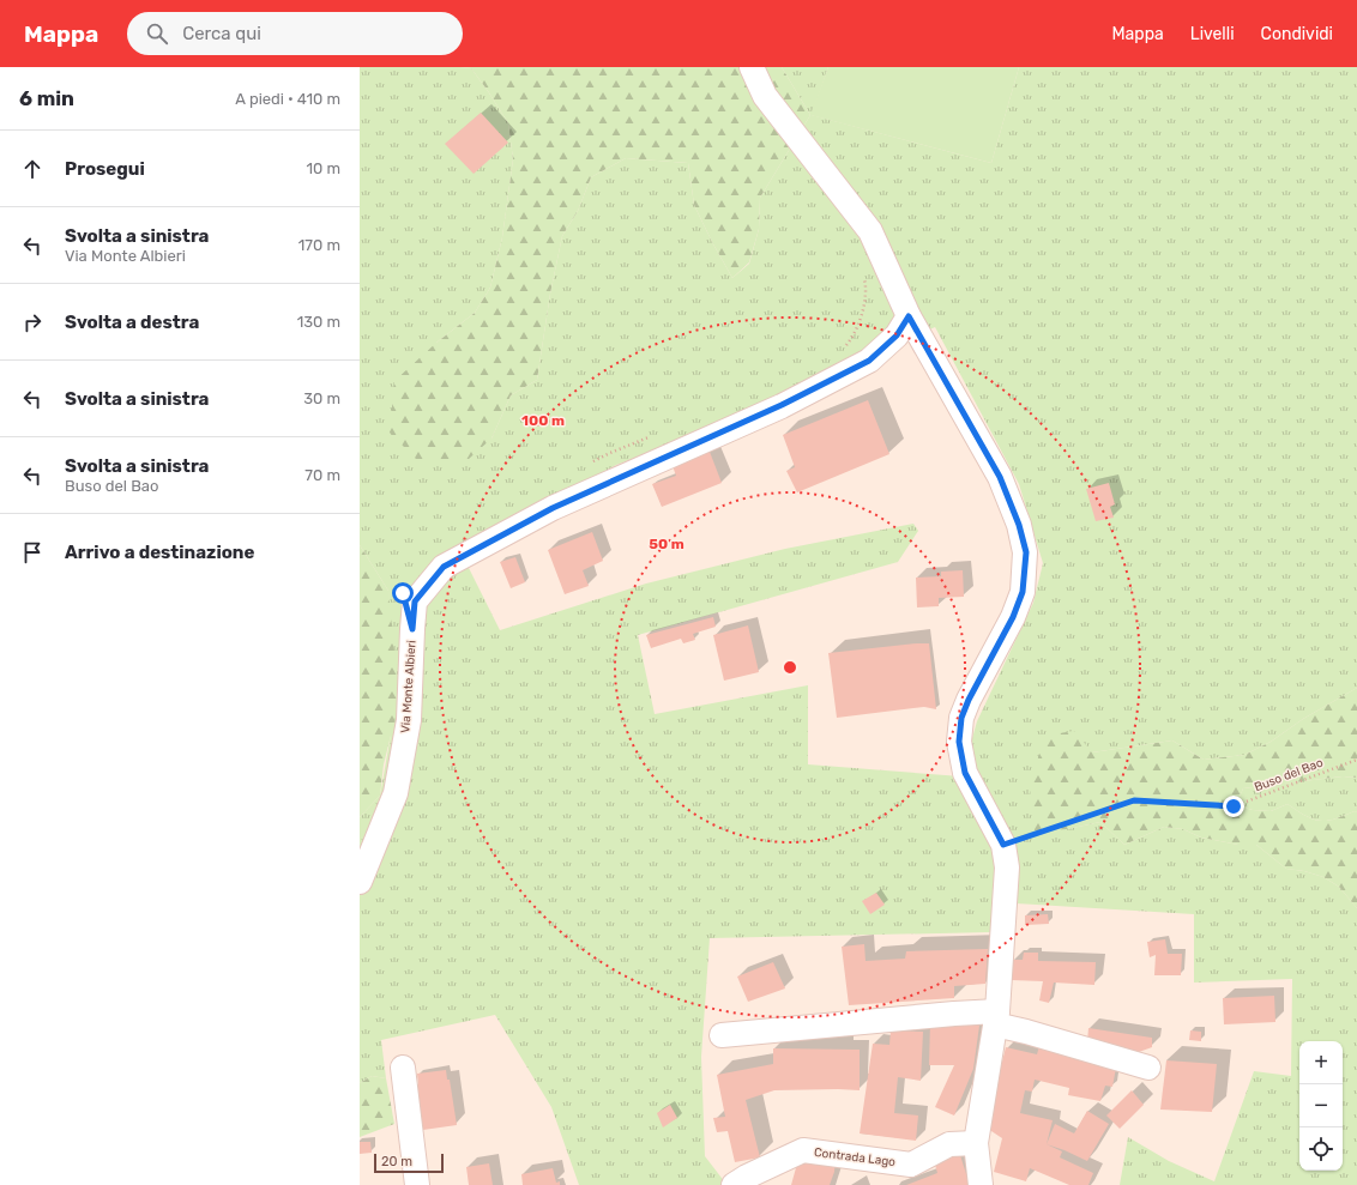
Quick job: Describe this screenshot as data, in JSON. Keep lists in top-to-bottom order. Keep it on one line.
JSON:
{"streets":{"street":["Via Monte Albieri","Contrada Lago"],"path":["Buso del Bao"]},"scale_bar":"20 m","page":{"header":"Mappa","search":"Cerca qui","nav":["Mappa","Livelli","Condividi"],"heading":["6 min","A piedi · 410 m"],"list":[["Prosegui","10 m"],["Svolta a sinistra","Via Monte Albieri","170 m"],["Svolta a destra","130 m"],["Svolta a sinistra","30 m"],["Svolta a sinistra","Buso del Bao","70 m"],"Arrivo a destinazione"],"map_buttons":["+","−"],"scale":"20 m"},"rings":["100 m","50 m"]}
